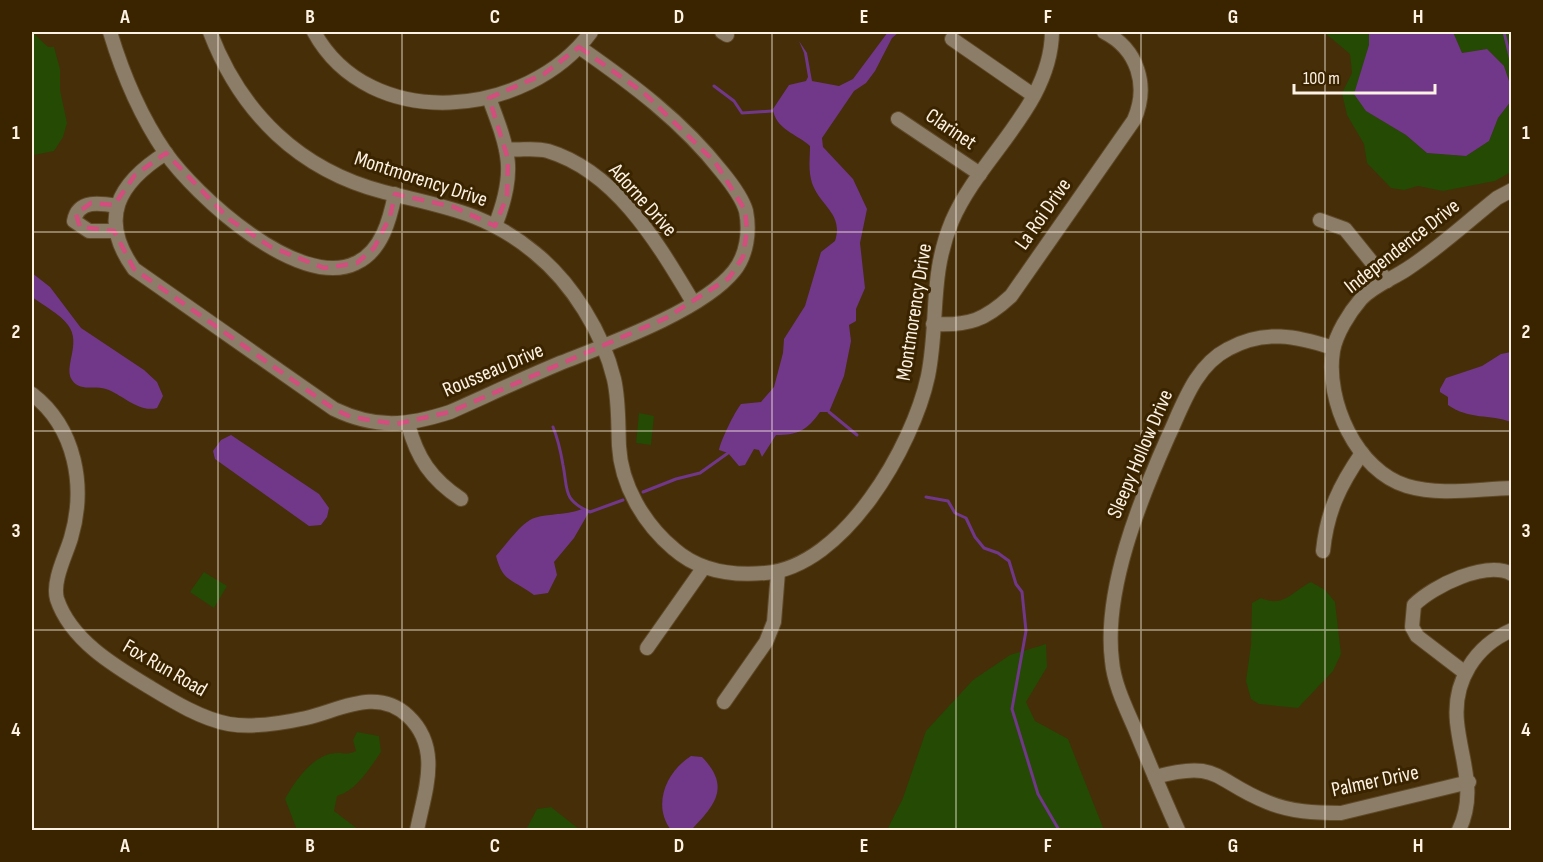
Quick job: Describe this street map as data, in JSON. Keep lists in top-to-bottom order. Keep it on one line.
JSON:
{"streets":{"street":["Clarinet","Montmorency Drive","Adorne Drive","La Roi Drive","Independence Drive","Rousseau Drive","Sleepy Hollow Drive","Fox Run Road","Palmer Drive"]},"crossings":[["Clarinet","Montmorency Drive"],["Montmorency Drive","La Roi Drive"],["Montmorency Drive","Rousseau Drive"],["Adorne Drive","Rousseau Drive"],["Independence Drive","Sleepy Hollow Drive"],["Sleepy Hollow Drive","Palmer Drive"]],"scale_bar":"100 m","grid":{"columns":["A","B","C","D","E","F","G","H"],"rows":["1","2","3","4"]}}
